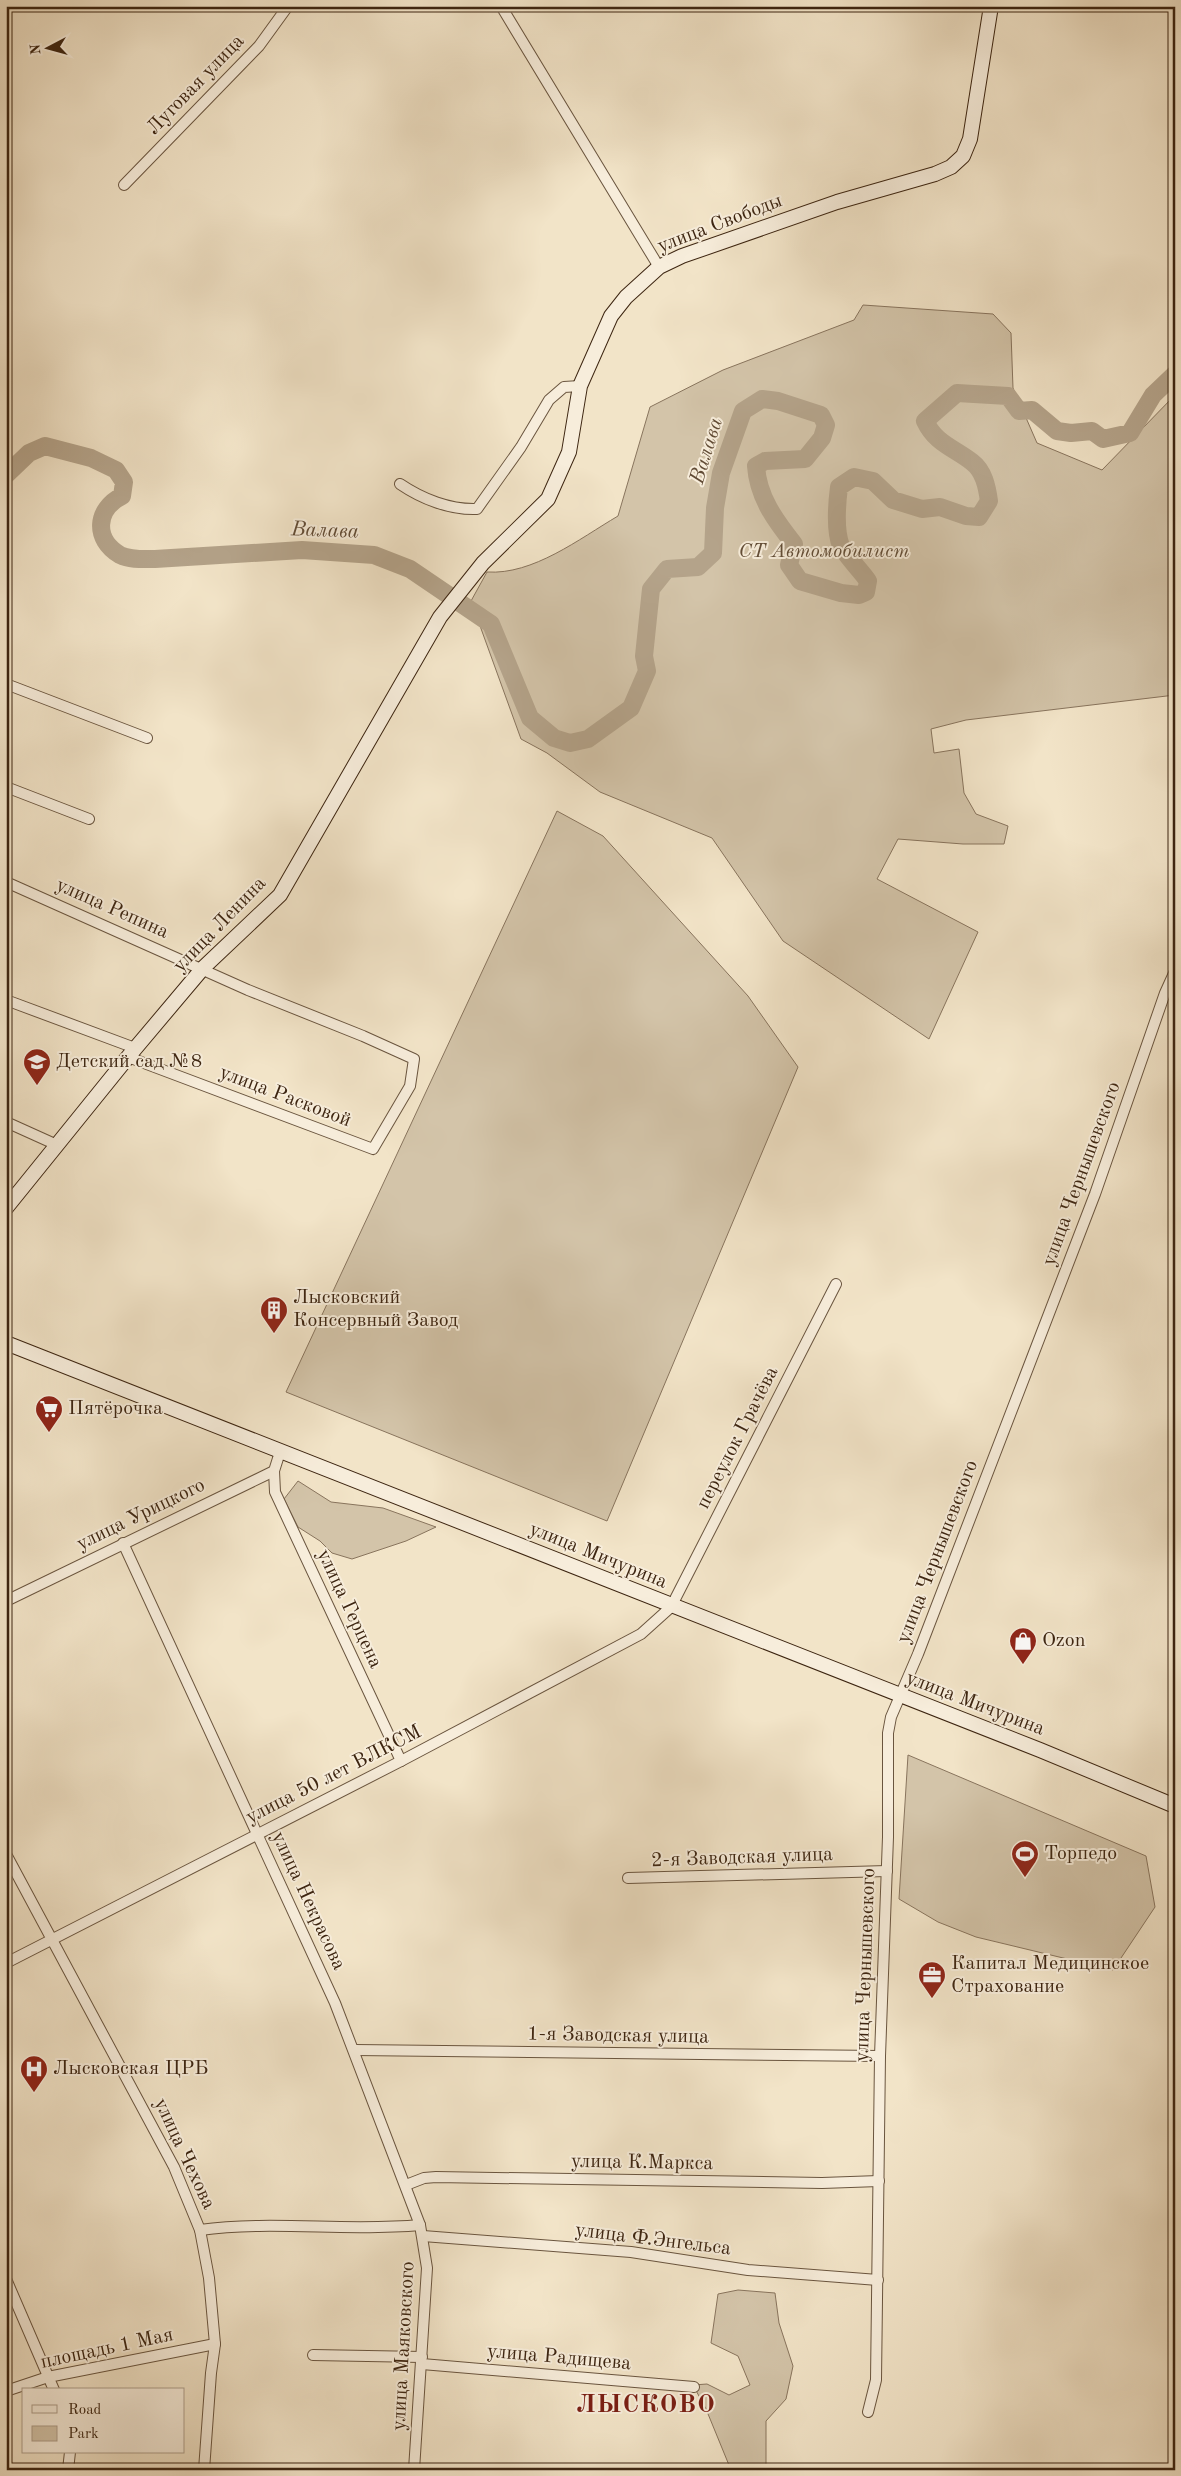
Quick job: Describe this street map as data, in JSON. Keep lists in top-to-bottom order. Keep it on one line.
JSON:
{"streets":{"main road":["улица Свободы","улица Ленина","улица Мичурина"],"street":["Луговая улица","улица Репина","улица Расковой","улица Чернышевского","переулок Грачёва","улица Урицкого","улица Герцена","улица 50 лет ВЛКСМ","2-я Заводская улица","улица Некрасова","1-я Заводская улица","улица Чехова","улица К.Маркса","улица Ф.Энгельса","улица Маяковского","площадь 1 Мая","улица Радищева"]},"crossings":[["улица Свободы","улица Ленина"],["улица Репина","улица Ленина"],["улица Репина","улица Расковой"],["улица Ленина","улица Расковой"],["улица Чернышевского","улица Мичурина"],["улица Чернышевского","2-я Заводская улица"],["улица Чернышевского","1-я Заводская улица"],["улица Чернышевского","улица К.Маркса"],["улица Чернышевского","улица Ф.Энгельса"],["переулок Грачёва","улица Мичурина"],["переулок Грачёва","улица 50 лет ВЛКСМ"],["улица Урицкого","улица Герцена"],["улица Урицкого","улица Некрасова"],["улица Мичурина","улица 50 лет ВЛКСМ"],["улица Герцена","улица 50 лет ВЛКСМ"],["улица 50 лет ВЛКСМ","улица Некрасова"],["улица 50 лет ВЛКСМ","улица Чехова"],["улица Некрасова","1-я Заводская улица"],["улица Некрасова","улица К.Маркса"],["улица Некрасова","улица Маяковского"],["улица Чехова","площадь 1 Мая"],["улица Ф.Энгельса","улица Маяковского"],["улица Маяковского","улица Радищева"]],"districts":["ЛЫСКОВО"],"water":["Валава"],"parks":["СТ Автомобилист"],"places":{"school or university":["Детский сад №8"],"building":["Лысковский Консервный Завод"],"supermarket":["Пятёрочка"],"shop":["Ozon"],"sports":["Торпедо"],"office":["Капитал Медицинское Страхование"],"hospital":["Лысковская ЦРБ"]},"legend":["Road","Park"],"north":"left"}
